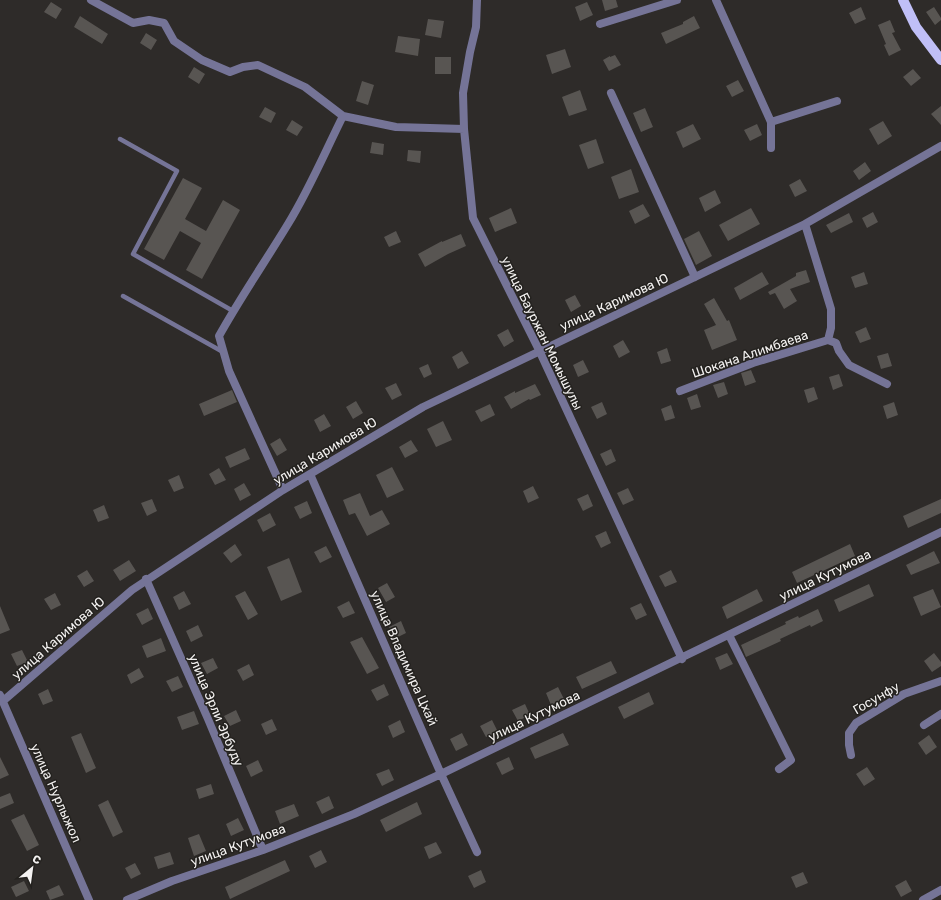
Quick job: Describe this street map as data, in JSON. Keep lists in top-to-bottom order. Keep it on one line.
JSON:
{"streets":{"street":["улица Каримова Ю","улица Бауржан Момышулы","Шокана Алимбаева","улица Кутумова","улица Владимира Цхай","Госунфу","улица Эрли Эрбуду","улица Нурлыжол"]},"crossings":[["улица Каримова Ю","улица Бауржан Момышулы"],["улица Каримова Ю","Шокана Алимбаева"],["улица Каримова Ю","улица Владимира Цхай"],["улица Каримова Ю","улица Эрли Эрбуду"],["улица Каримова Ю","улица Нурлыжол"],["улица Бауржан Момышулы","улица Кутумова"],["улица Кутумова","улица Владимира Цхай"],["улица Кутумова","улица Эрли Эрбуду"]],"north":"top right"}
